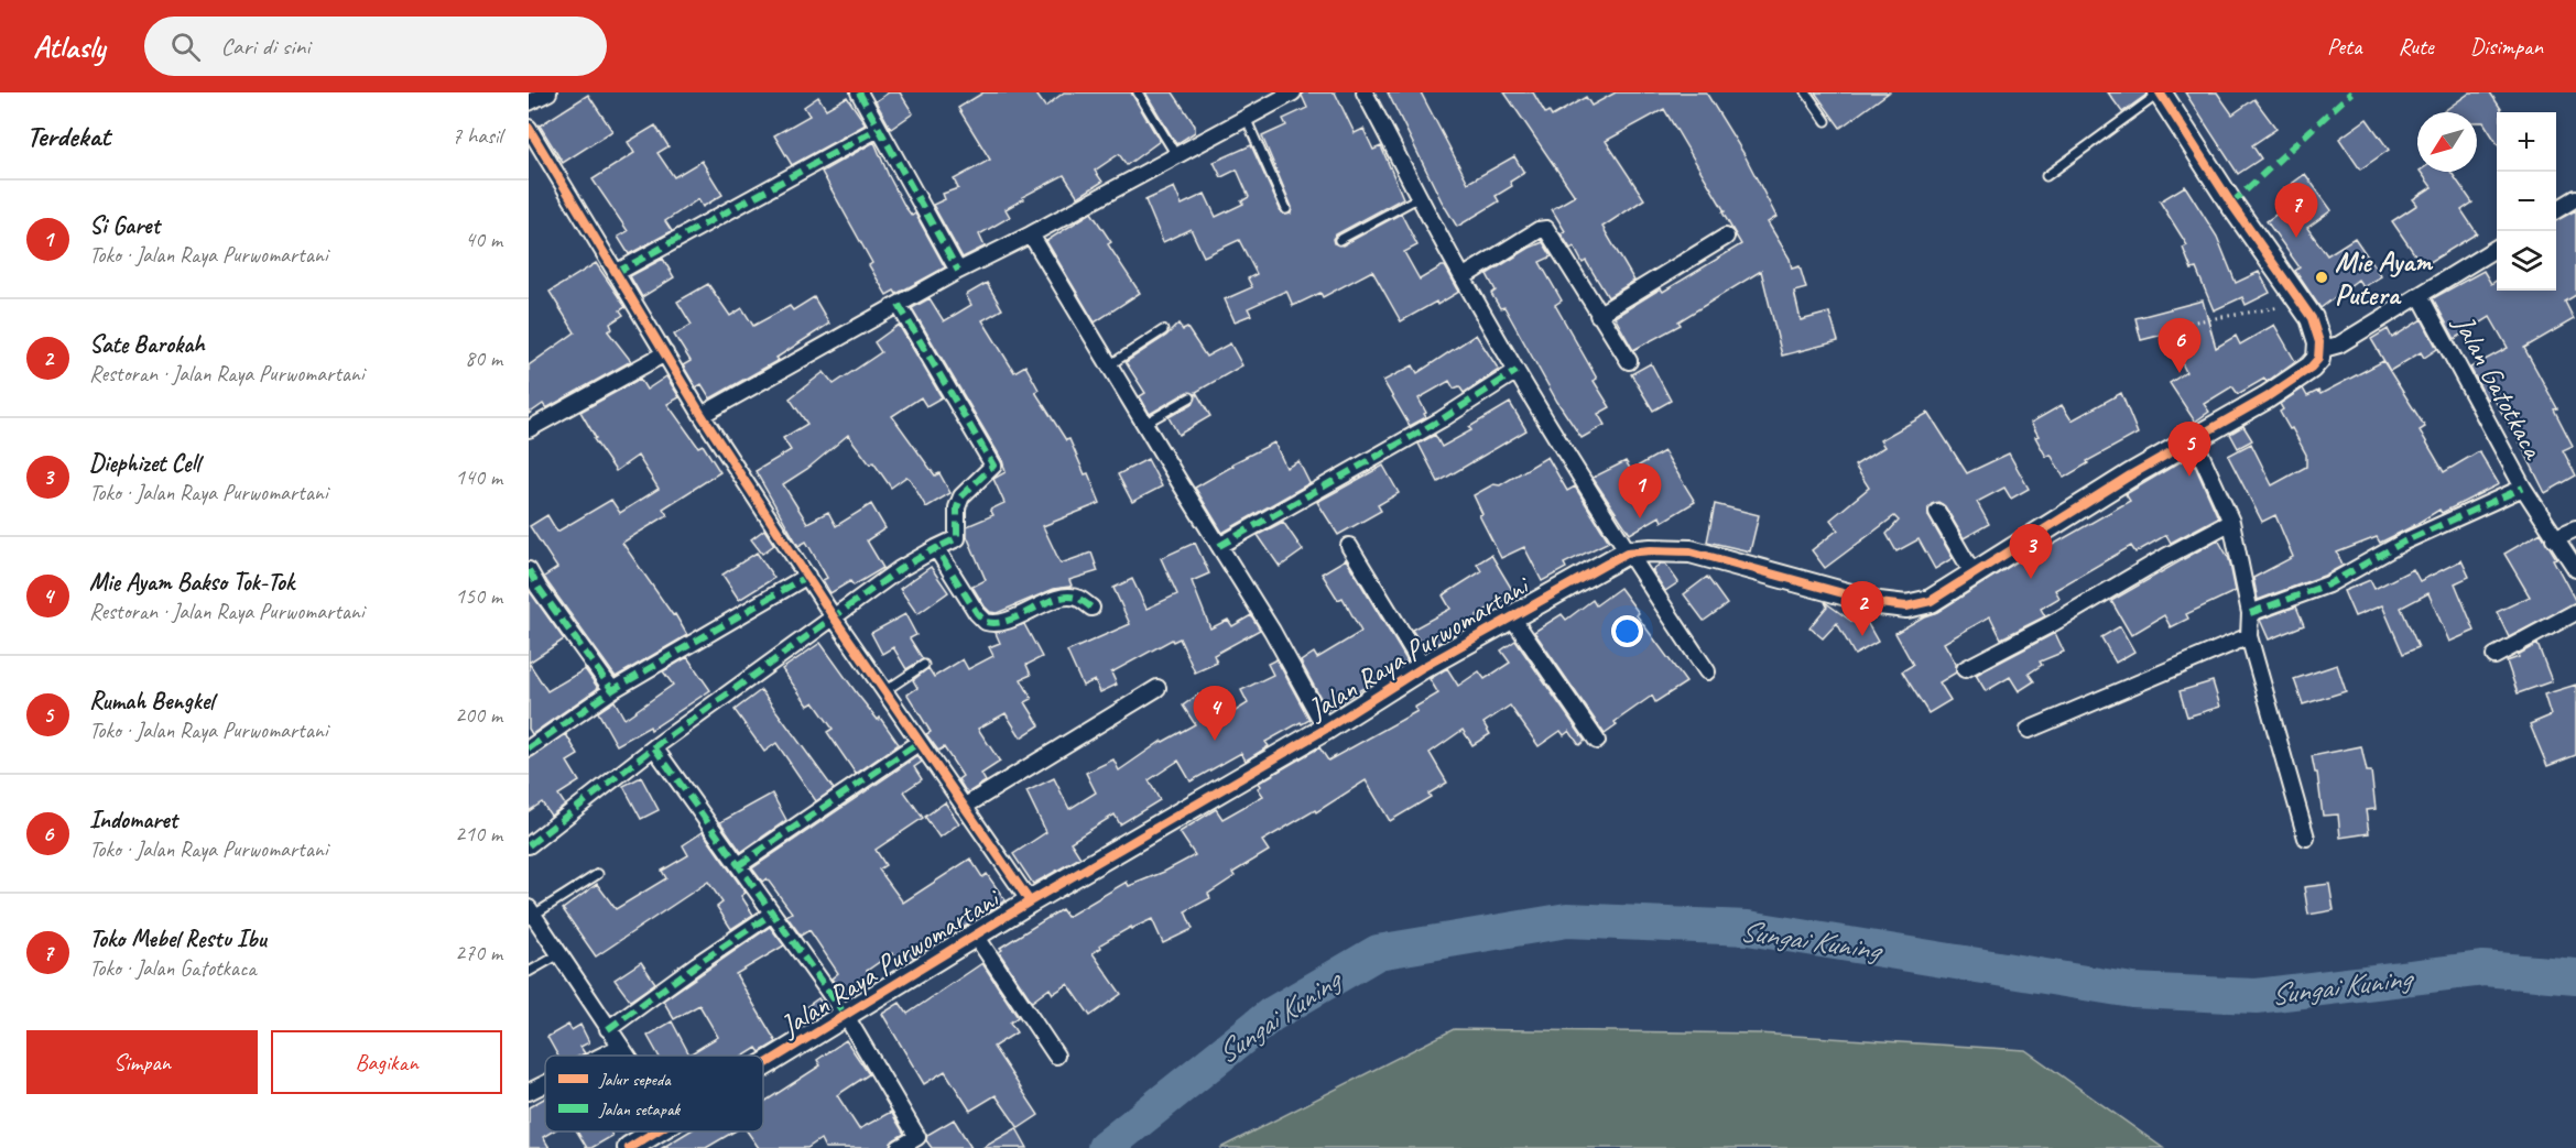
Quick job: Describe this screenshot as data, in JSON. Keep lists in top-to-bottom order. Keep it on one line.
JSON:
{"streets":{"street":["Jalan Gatotkaca","Jalan Raya Purwomartani"]},"water":["Sungai Kuning"],"places":["Mie Ayam Putera"],"legend":["Jalur sepeda","Jalan setapak"],"north":"bottom left","page":{"header":"Atlasly","search":"Cari di sini","nav":["Peta","Rute","Disimpan"],"heading":["Terdekat","7 hasil"],"map_buttons":["+","−"],"list":[{"mark":"1","name":"Si Garet","note":"Toko · Jalan Raya Purwomartani","value":"40 m"},{"mark":"2","name":"Sate Barokah","note":"Restoran · Jalan Raya Purwomartani","value":"80 m"},{"mark":"3","name":"Diephizet Cell","note":"Toko · Jalan Raya Purwomartani","value":"140 m"},{"mark":"4","name":"Mie Ayam Bakso Tok-Tok","note":"Restoran · Jalan Raya Purwomartani","value":"150 m"},{"mark":"5","name":"Rumah Bengkel","note":"Toko · Jalan Raya Purwomartani","value":"200 m"},{"mark":"6","name":"Indomaret","note":"Toko · Jalan Raya Purwomartani","value":"210 m"},{"mark":"7","name":"Toko Mebel Restu Ibu","note":"Toko · Jalan Gatotkaca","value":"270 m"}],"pins":["7","6","5","1","3","2","4"],"buttons":["Simpan","Bagikan"]}}
